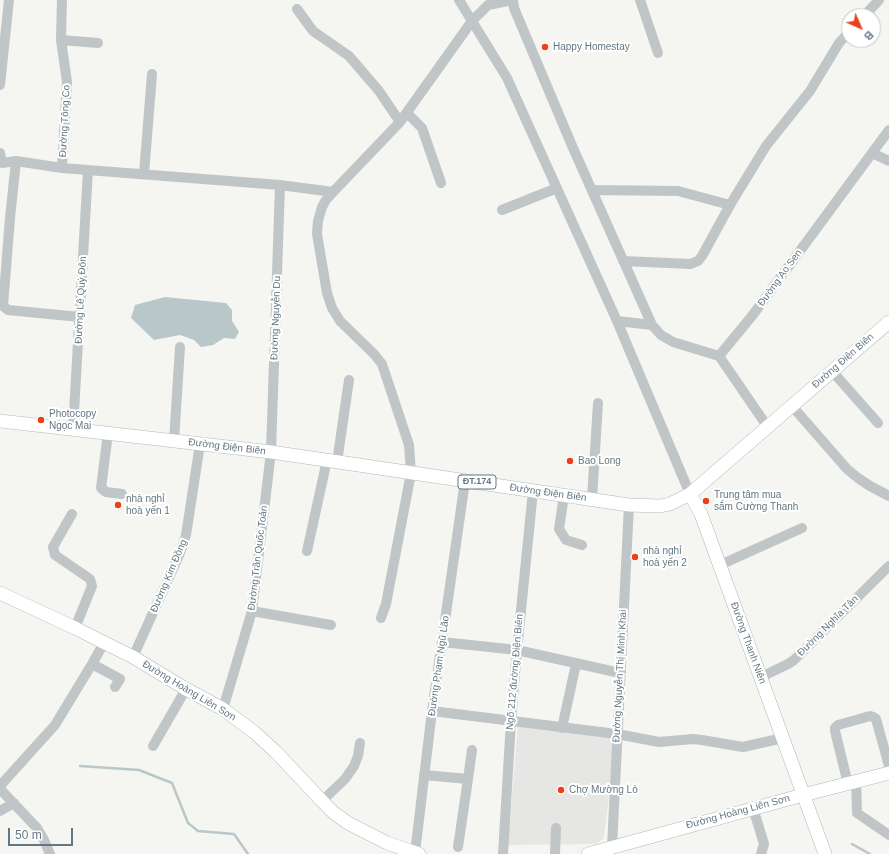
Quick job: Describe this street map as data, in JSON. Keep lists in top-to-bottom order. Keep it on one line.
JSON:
{"streets":{"main road":["Đường Điện Biên","ĐT.174","Đường Thanh Niên","Đường Hoàng Liên Sơn"],"street":["Đường Tông Co","Đường Ao Sen","Đường Lê Quý Đôn","Đường Nguyễn Du","Đường Trần Quốc Toản","Đường Kim Đồng","Đường Nghĩa Tân","Đường Phạm Ngũ Lão","Ngõ 212 đường Điện Biên","Đường Nguyễn Thị Minh Khai"]},"crossings":[["Đường Tông Co","Đường Lê Quý Đôn"],["Đường Tông Co","Đường Nguyễn Du"],["Đường Lê Quý Đôn","Đường Điện Biên"],["Đường Nguyễn Du","Đường Điện Biên"],["Đường Nguyễn Du","Đường Trần Quốc Toản"],["Đường Điện Biên","Đường Trần Quốc Toản"],["Đường Điện Biên","Đường Kim Đồng"],["Đường Điện Biên","Đường Thanh Niên"],["Đường Điện Biên","Đường Phạm Ngũ Lão"],["Đường Điện Biên","Ngõ 212 đường Điện Biên"],["Đường Điện Biên","Đường Nguyễn Thị Minh Khai"],["Đường Trần Quốc Toản","Đường Hoàng Liên Sơn"],["Đường Kim Đồng","Đường Hoàng Liên Sơn"],["Đường Nghĩa Tân","Đường Thanh Niên"],["Đường Thanh Niên","Đường Hoàng Liên Sơn"],["Đường Phạm Ngũ Lão","Đường Hoàng Liên Sơn"],["Đường Nguyễn Thị Minh Khai","Đường Hoàng Liên Sơn"]],"places":["Happy Homestay","Photocopy Ngọc Mai","Bao Long","Trung tâm mua sắm Cường Thanh","nhà nghỉ hoà yến 1","nhà nghỉ hoà yến 2","Chợ Mường Lò"],"scale_bar":"50 m","north":"bottom right"}
